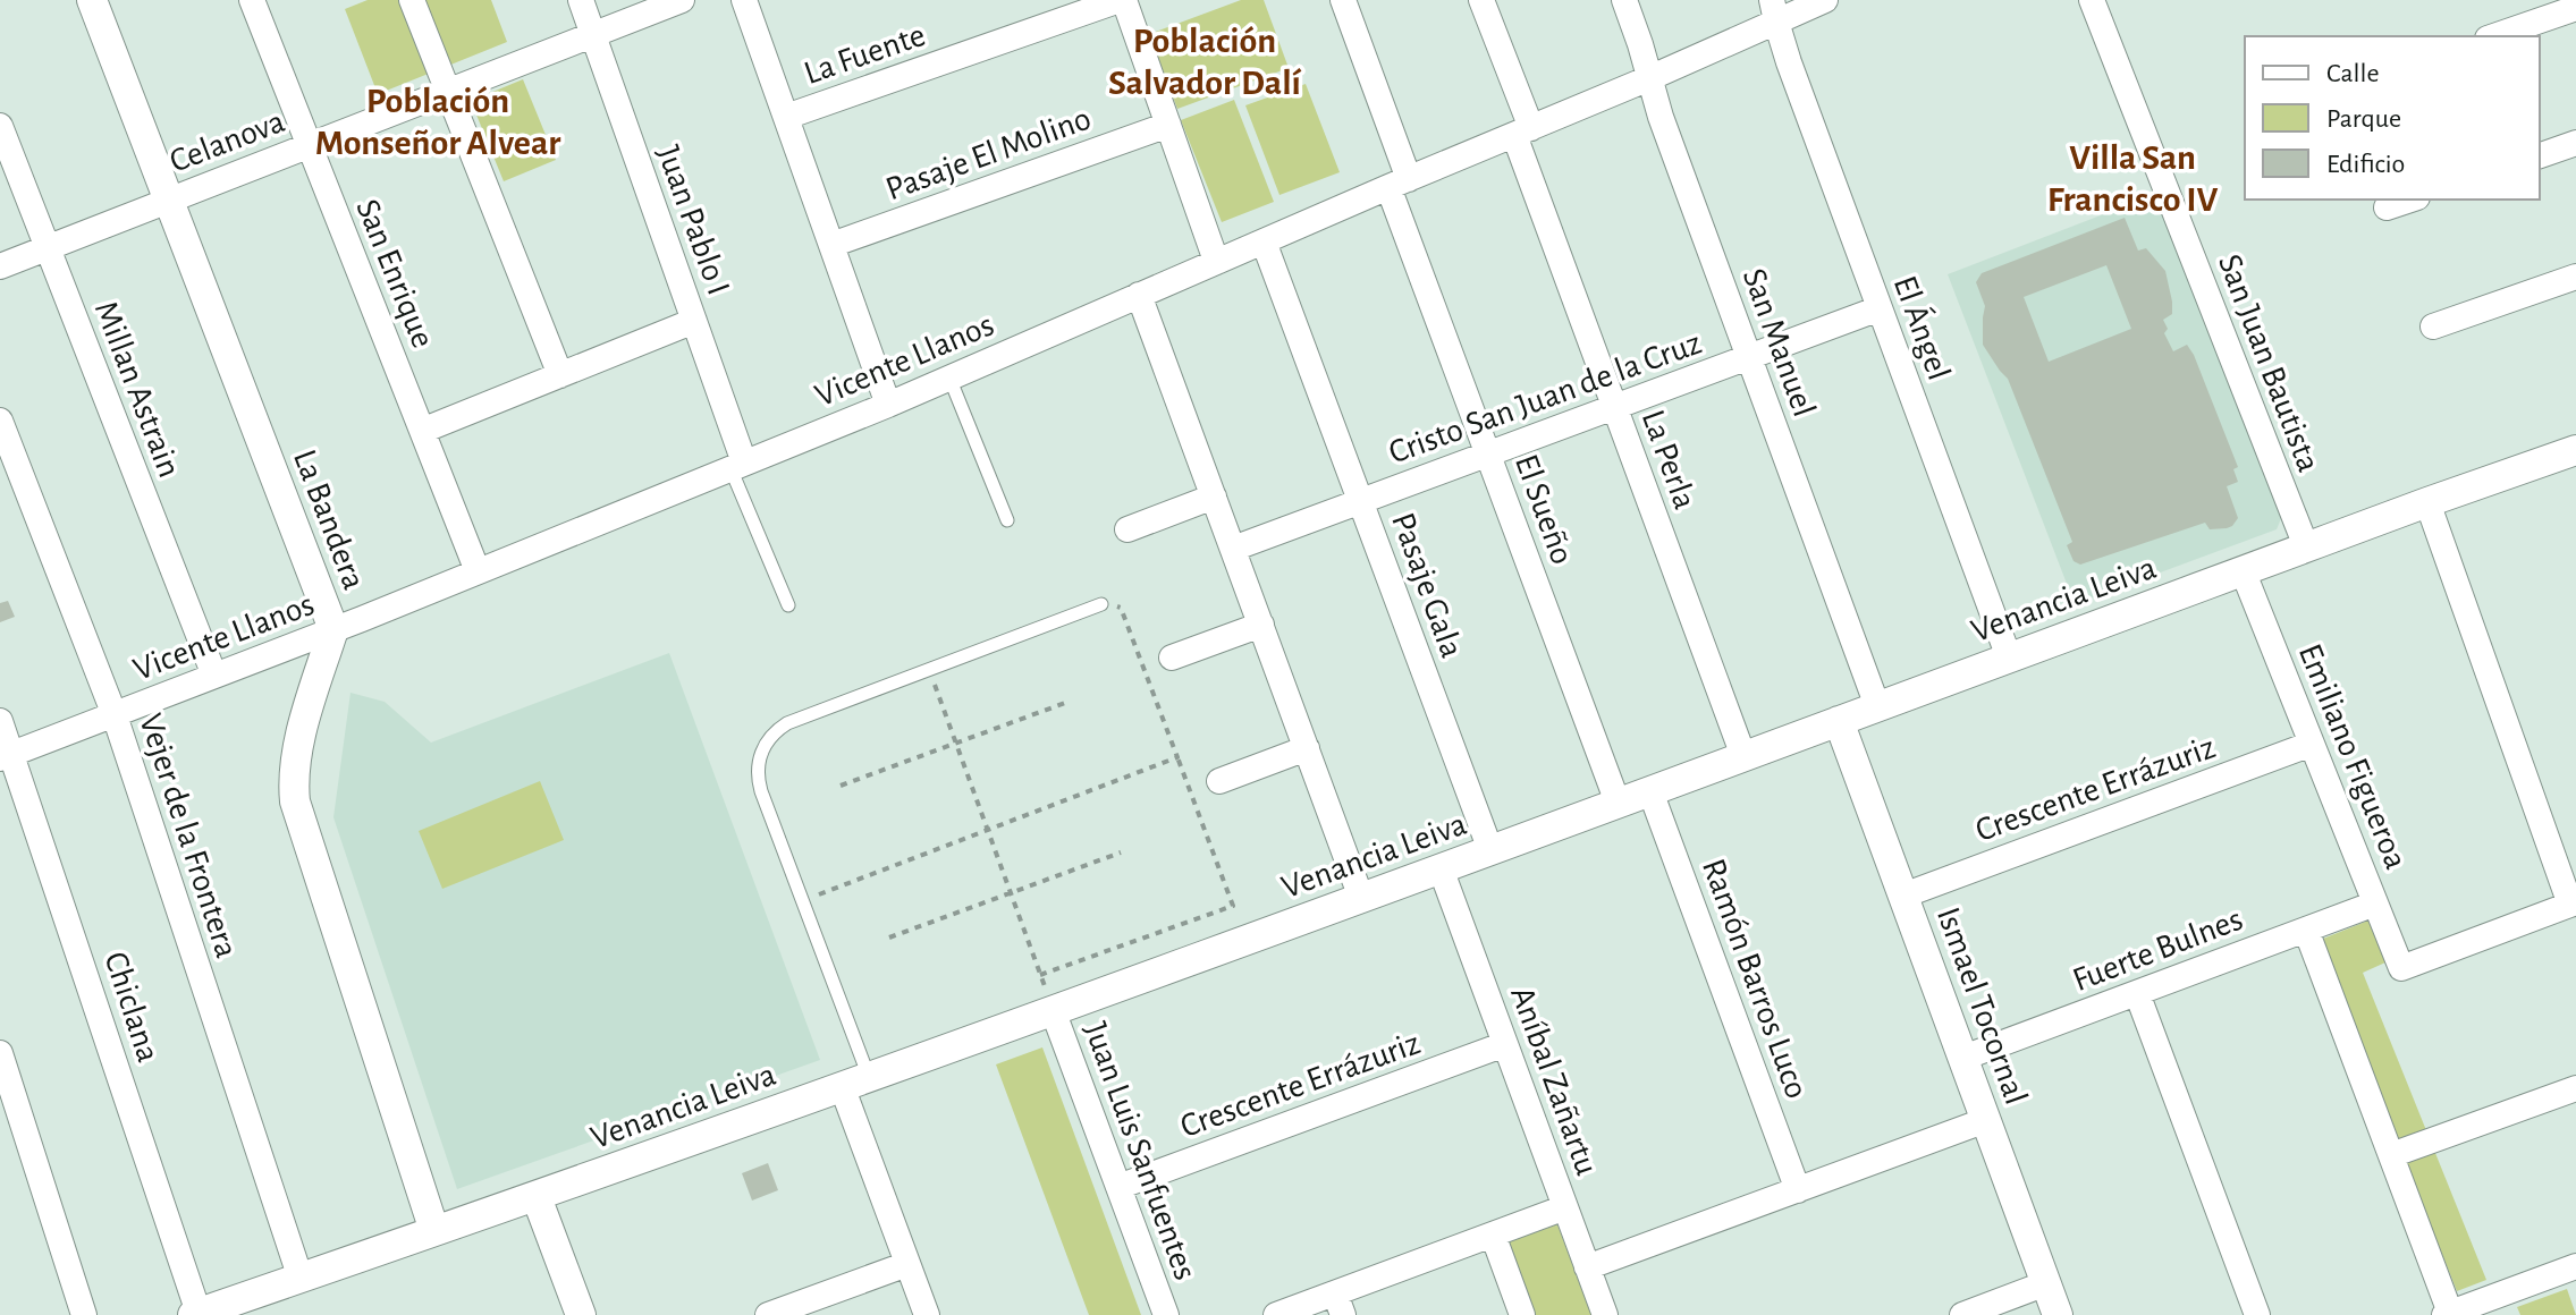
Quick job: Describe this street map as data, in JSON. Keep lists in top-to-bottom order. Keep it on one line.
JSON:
{"streets":{"street":["La Fuente","Celanova","Pasaje El Molino","Juan Pablo I","San Enrique","El Ángel","San Manuel","Vicente Llanos","San Juan Bautista","Millan Astrain","Cristo San Juan de la Cruz","La Perla","El Sueño","La Bandera","Pasaje Gala","Venancia Leiva","Emiliano Figueroa","Crescente Errázuriz","Vejer de la Frontera","Fuerte Bulnes","Ramón Barros Luco","Ismael Tocornal","Chiclana","Aníbal Zañartu","Juan Luis Sanfuentes"]},"crossings":[["Celanova","Juan Pablo I"],["Celanova","San Enrique"],["Celanova","Millan Astrain"],["Celanova","La Bandera"],["Juan Pablo I","Vicente Llanos"],["San Enrique","Vicente Llanos"],["El Ángel","Vicente Llanos"],["El Ángel","Cristo San Juan de la Cruz"],["El Ángel","Venancia Leiva"],["San Manuel","Vicente Llanos"],["San Manuel","Cristo San Juan de la Cruz"],["San Manuel","Venancia Leiva"],["Vicente Llanos","Millan Astrain"],["Vicente Llanos","La Perla"],["Vicente Llanos","El Sueño"],["Vicente Llanos","La Bandera"],["Vicente Llanos","Pasaje Gala"],["Vicente Llanos","Vejer de la Frontera"],["Vicente Llanos","Chiclana"],["San Juan Bautista","Venancia Leiva"],["Cristo San Juan de la Cruz","La Perla"],["Cristo San Juan de la Cruz","El Sueño"],["Cristo San Juan de la Cruz","Pasaje Gala"],["La Perla","Venancia Leiva"],["El Sueño","Venancia Leiva"],["La Bandera","Venancia Leiva"],["Pasaje Gala","Venancia Leiva"],["Venancia Leiva","Emiliano Figueroa"],["Venancia Leiva","Vejer de la Frontera"],["Venancia Leiva","Ramón Barros Luco"],["Venancia Leiva","Ismael Tocornal"],["Venancia Leiva","Chiclana"],["Venancia Leiva","Aníbal Zañartu"],["Venancia Leiva","Juan Luis Sanfuentes"],["Emiliano Figueroa","Crescente Errázuriz"],["Emiliano Figueroa","Fuerte Bulnes"],["Crescente Errázuriz","Ismael Tocornal"],["Crescente Errázuriz","Aníbal Zañartu"],["Crescente Errázuriz","Juan Luis Sanfuentes"],["Fuerte Bulnes","Ismael Tocornal"]],"districts":["Población Salvador Dalí","Población Monseñor Alvear","Villa San Francisco IV"],"legend":["Calle","Parque","Edificio"]}
